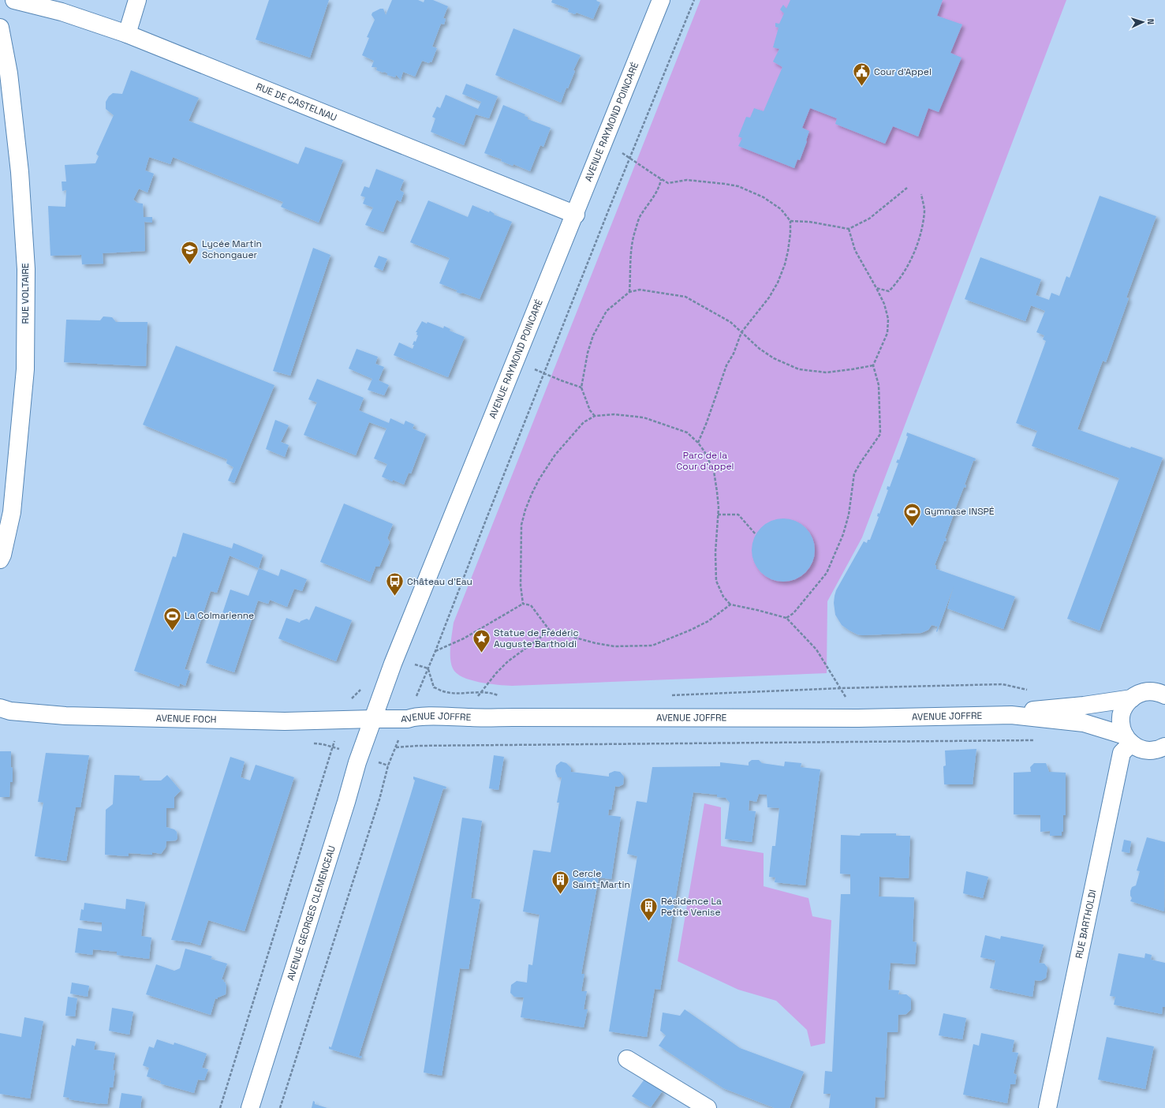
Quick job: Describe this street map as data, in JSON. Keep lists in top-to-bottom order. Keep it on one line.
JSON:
{"streets":{"street":["RUE DE CASTELNAU","AVENUE RAYMOND POINCARÉ","RUE VOLTAIRE","AVENUE JOFFRE","AVENUE FOCH","AVENUE GEORGES CLEMENCEAU","RUE BARTHOLDI"]},"crossings":[["RUE DE CASTELNAU","AVENUE RAYMOND POINCARÉ"],["AVENUE RAYMOND POINCARÉ","AVENUE JOFFRE"],["AVENUE RAYMOND POINCARÉ","AVENUE FOCH"],["AVENUE RAYMOND POINCARÉ","AVENUE GEORGES CLEMENCEAU"],["AVENUE JOFFRE","AVENUE FOCH"],["AVENUE JOFFRE","AVENUE GEORGES CLEMENCEAU"],["AVENUE JOFFRE","RUE BARTHOLDI"],["AVENUE FOCH","AVENUE GEORGES CLEMENCEAU"]],"parks":["Parc de la Cour d'appel"],"places":{"public building":["Cour d'Appel"],"school or university":["Lycée Martin Schongauer"],"sports":["Gymnase INSPÉ","La Colmarienne"],"bus stop":["Château d'Eau"],"place":["Statue de Frédéric Auguste Bartholdi"],"building":["Cercle Saint-Martin","Résidence La Petite Venise"]},"north":"right"}
